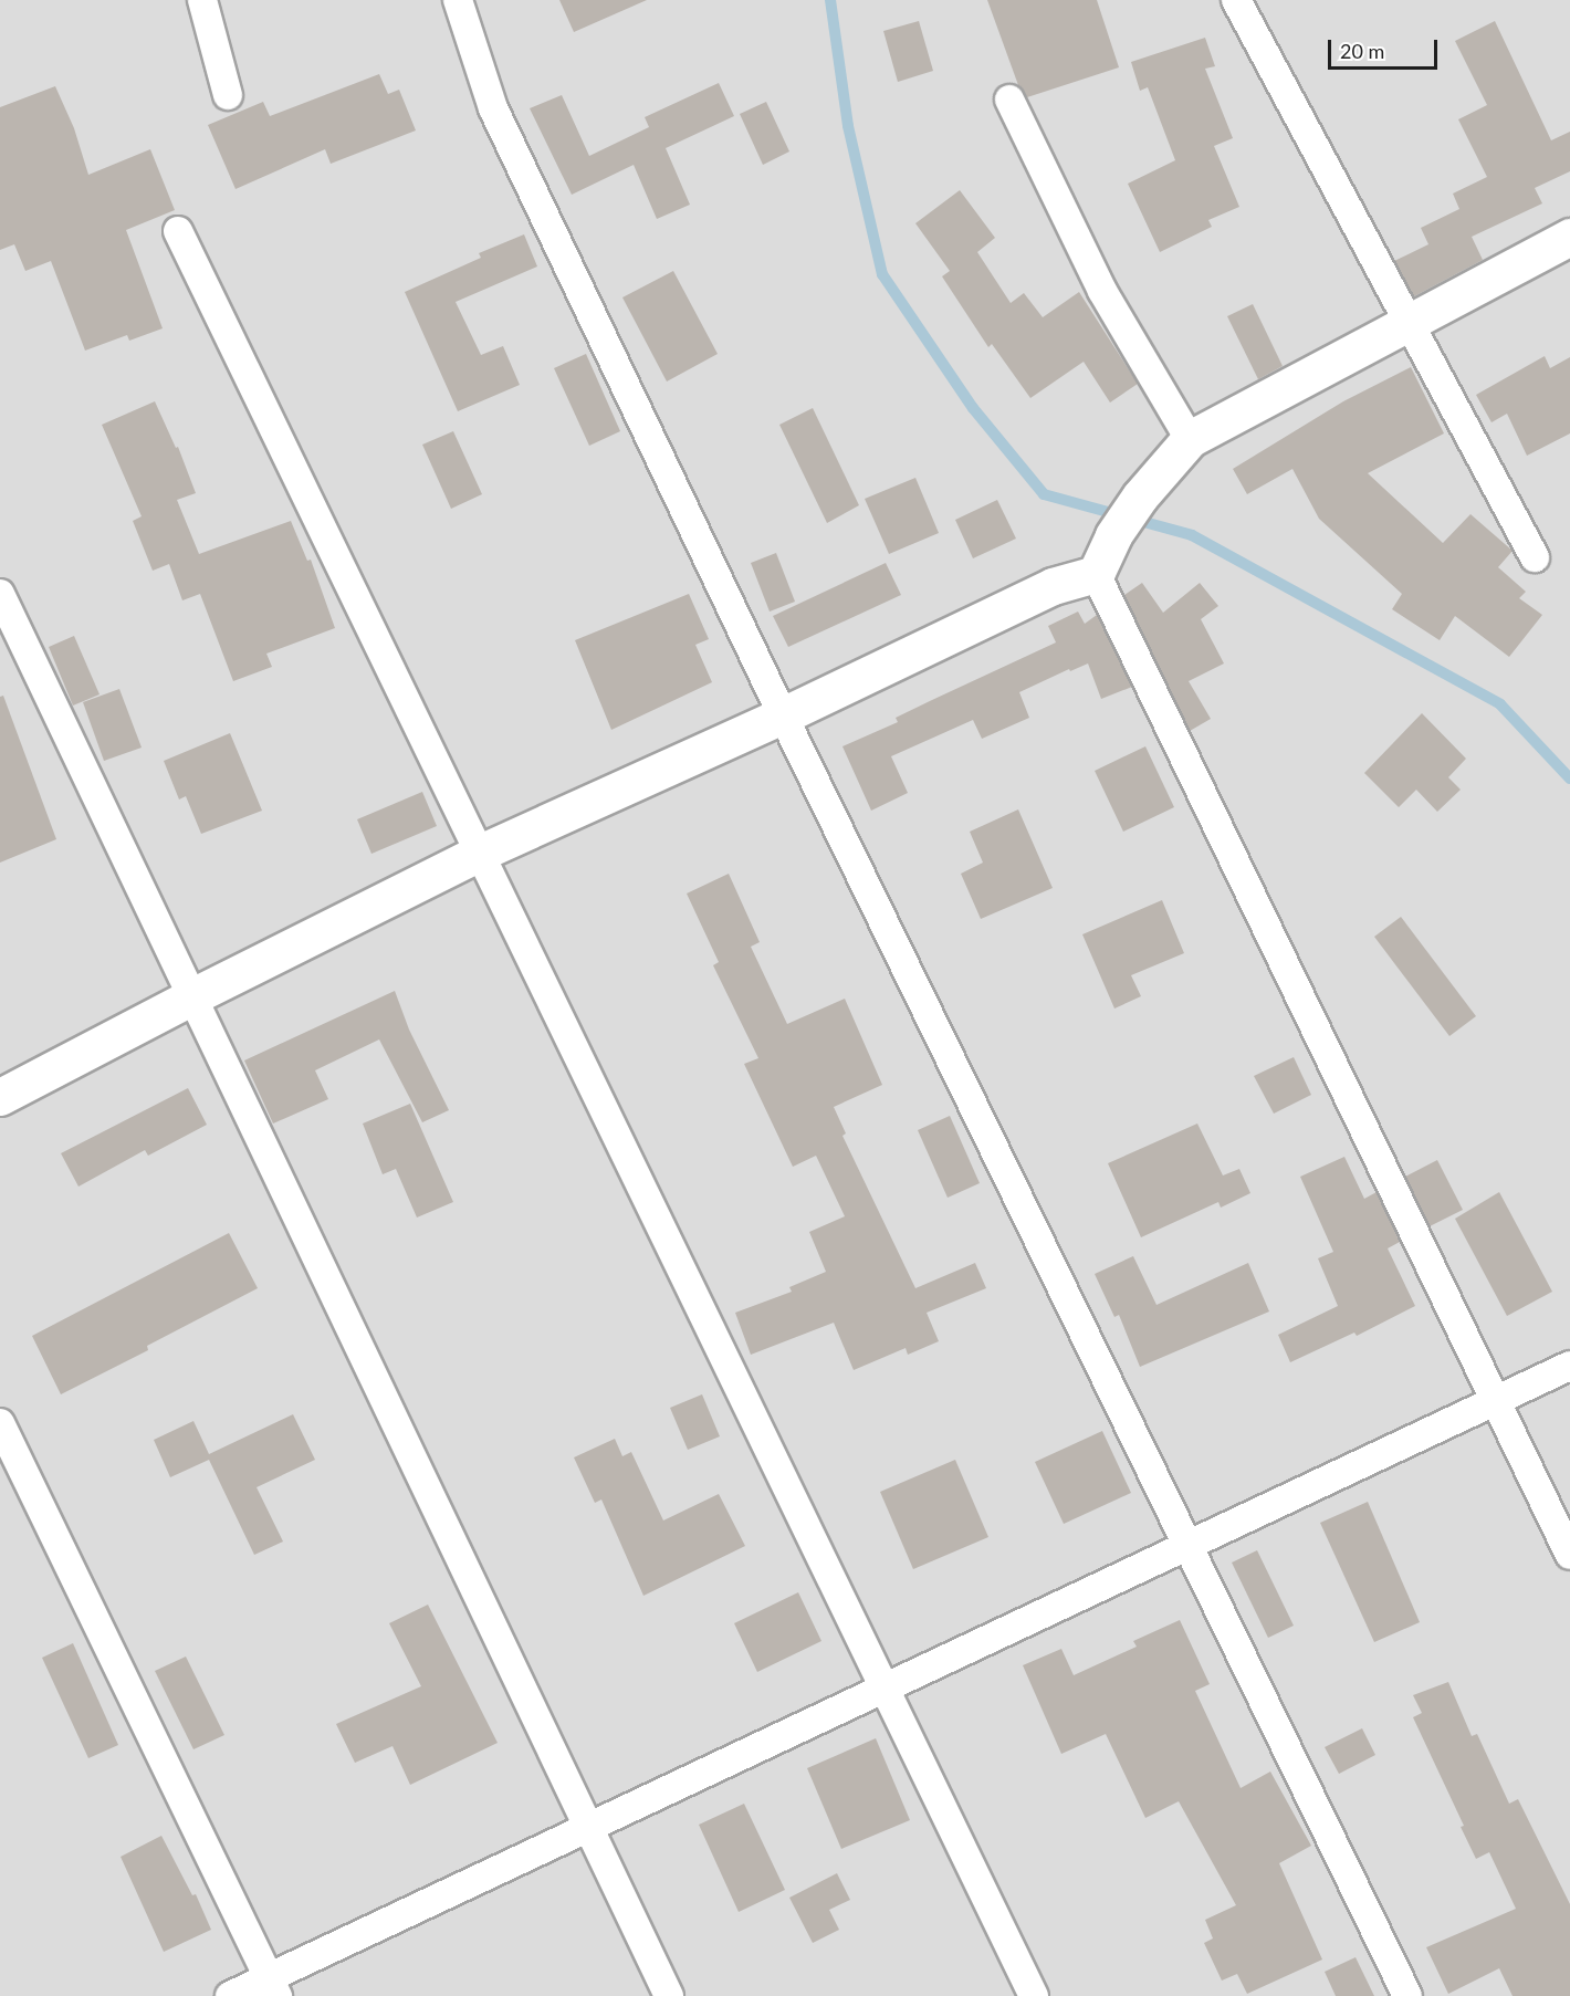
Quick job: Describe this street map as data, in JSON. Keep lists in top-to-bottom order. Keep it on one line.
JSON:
{"scale_bar":"20 m"}
